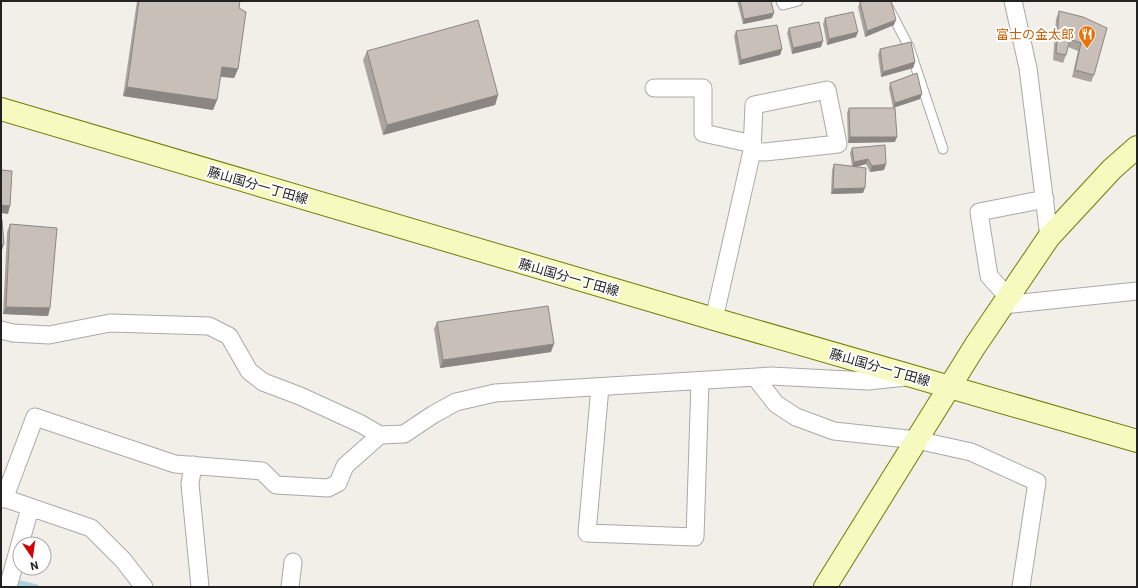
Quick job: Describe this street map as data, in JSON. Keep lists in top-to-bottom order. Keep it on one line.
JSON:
{"streets":{"main road":["藤山国分一丁田線"]},"places":{"restaurant":["富士の金太郎"]},"north":"bottom"}
